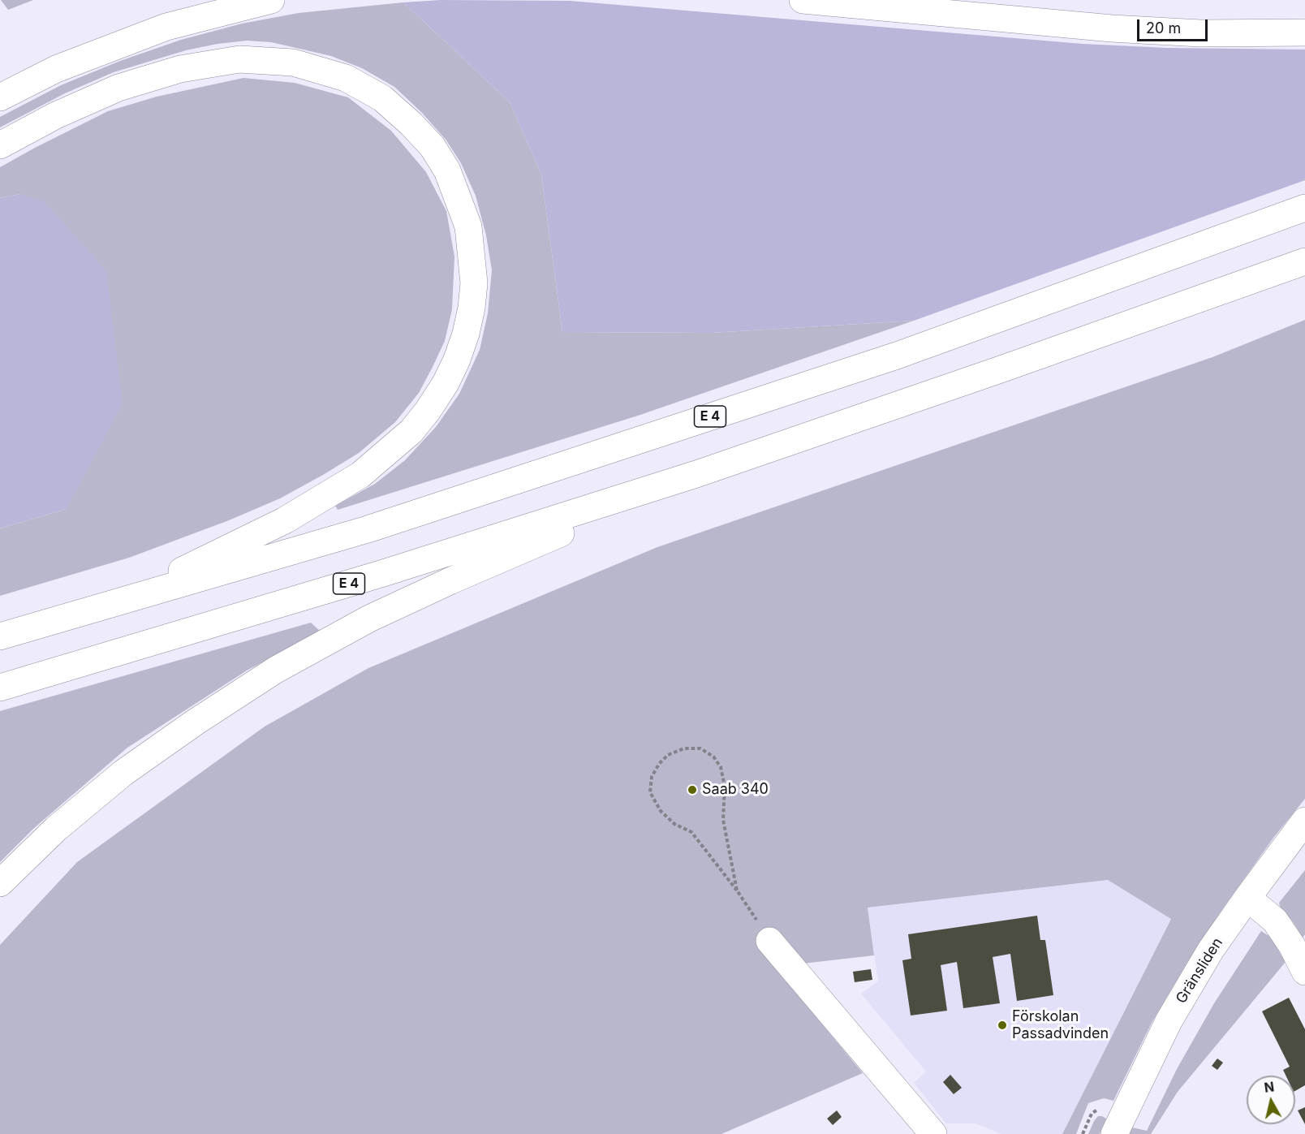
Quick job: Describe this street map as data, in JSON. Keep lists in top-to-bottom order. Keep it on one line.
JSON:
{"streets":{"main road":["E 4","Gränsliden"]},"places":["Saab 340","Förskolan Passadvinden"],"scale_bar":"20 m","north":"top"}
